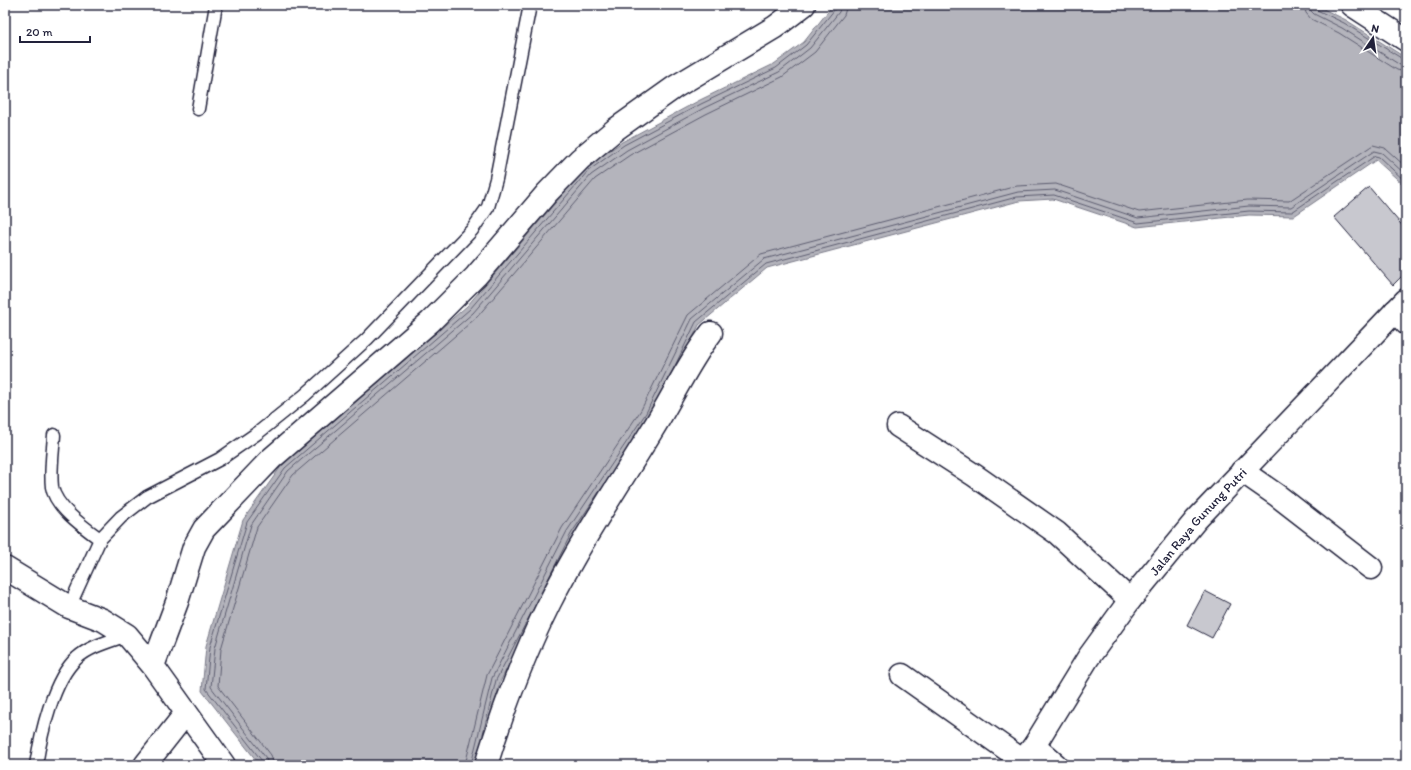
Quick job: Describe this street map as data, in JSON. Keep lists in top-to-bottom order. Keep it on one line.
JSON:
{"streets":{"street":["Jalan Raya Gunung Putri"]},"scale_bar":"20 m","north":"top"}
